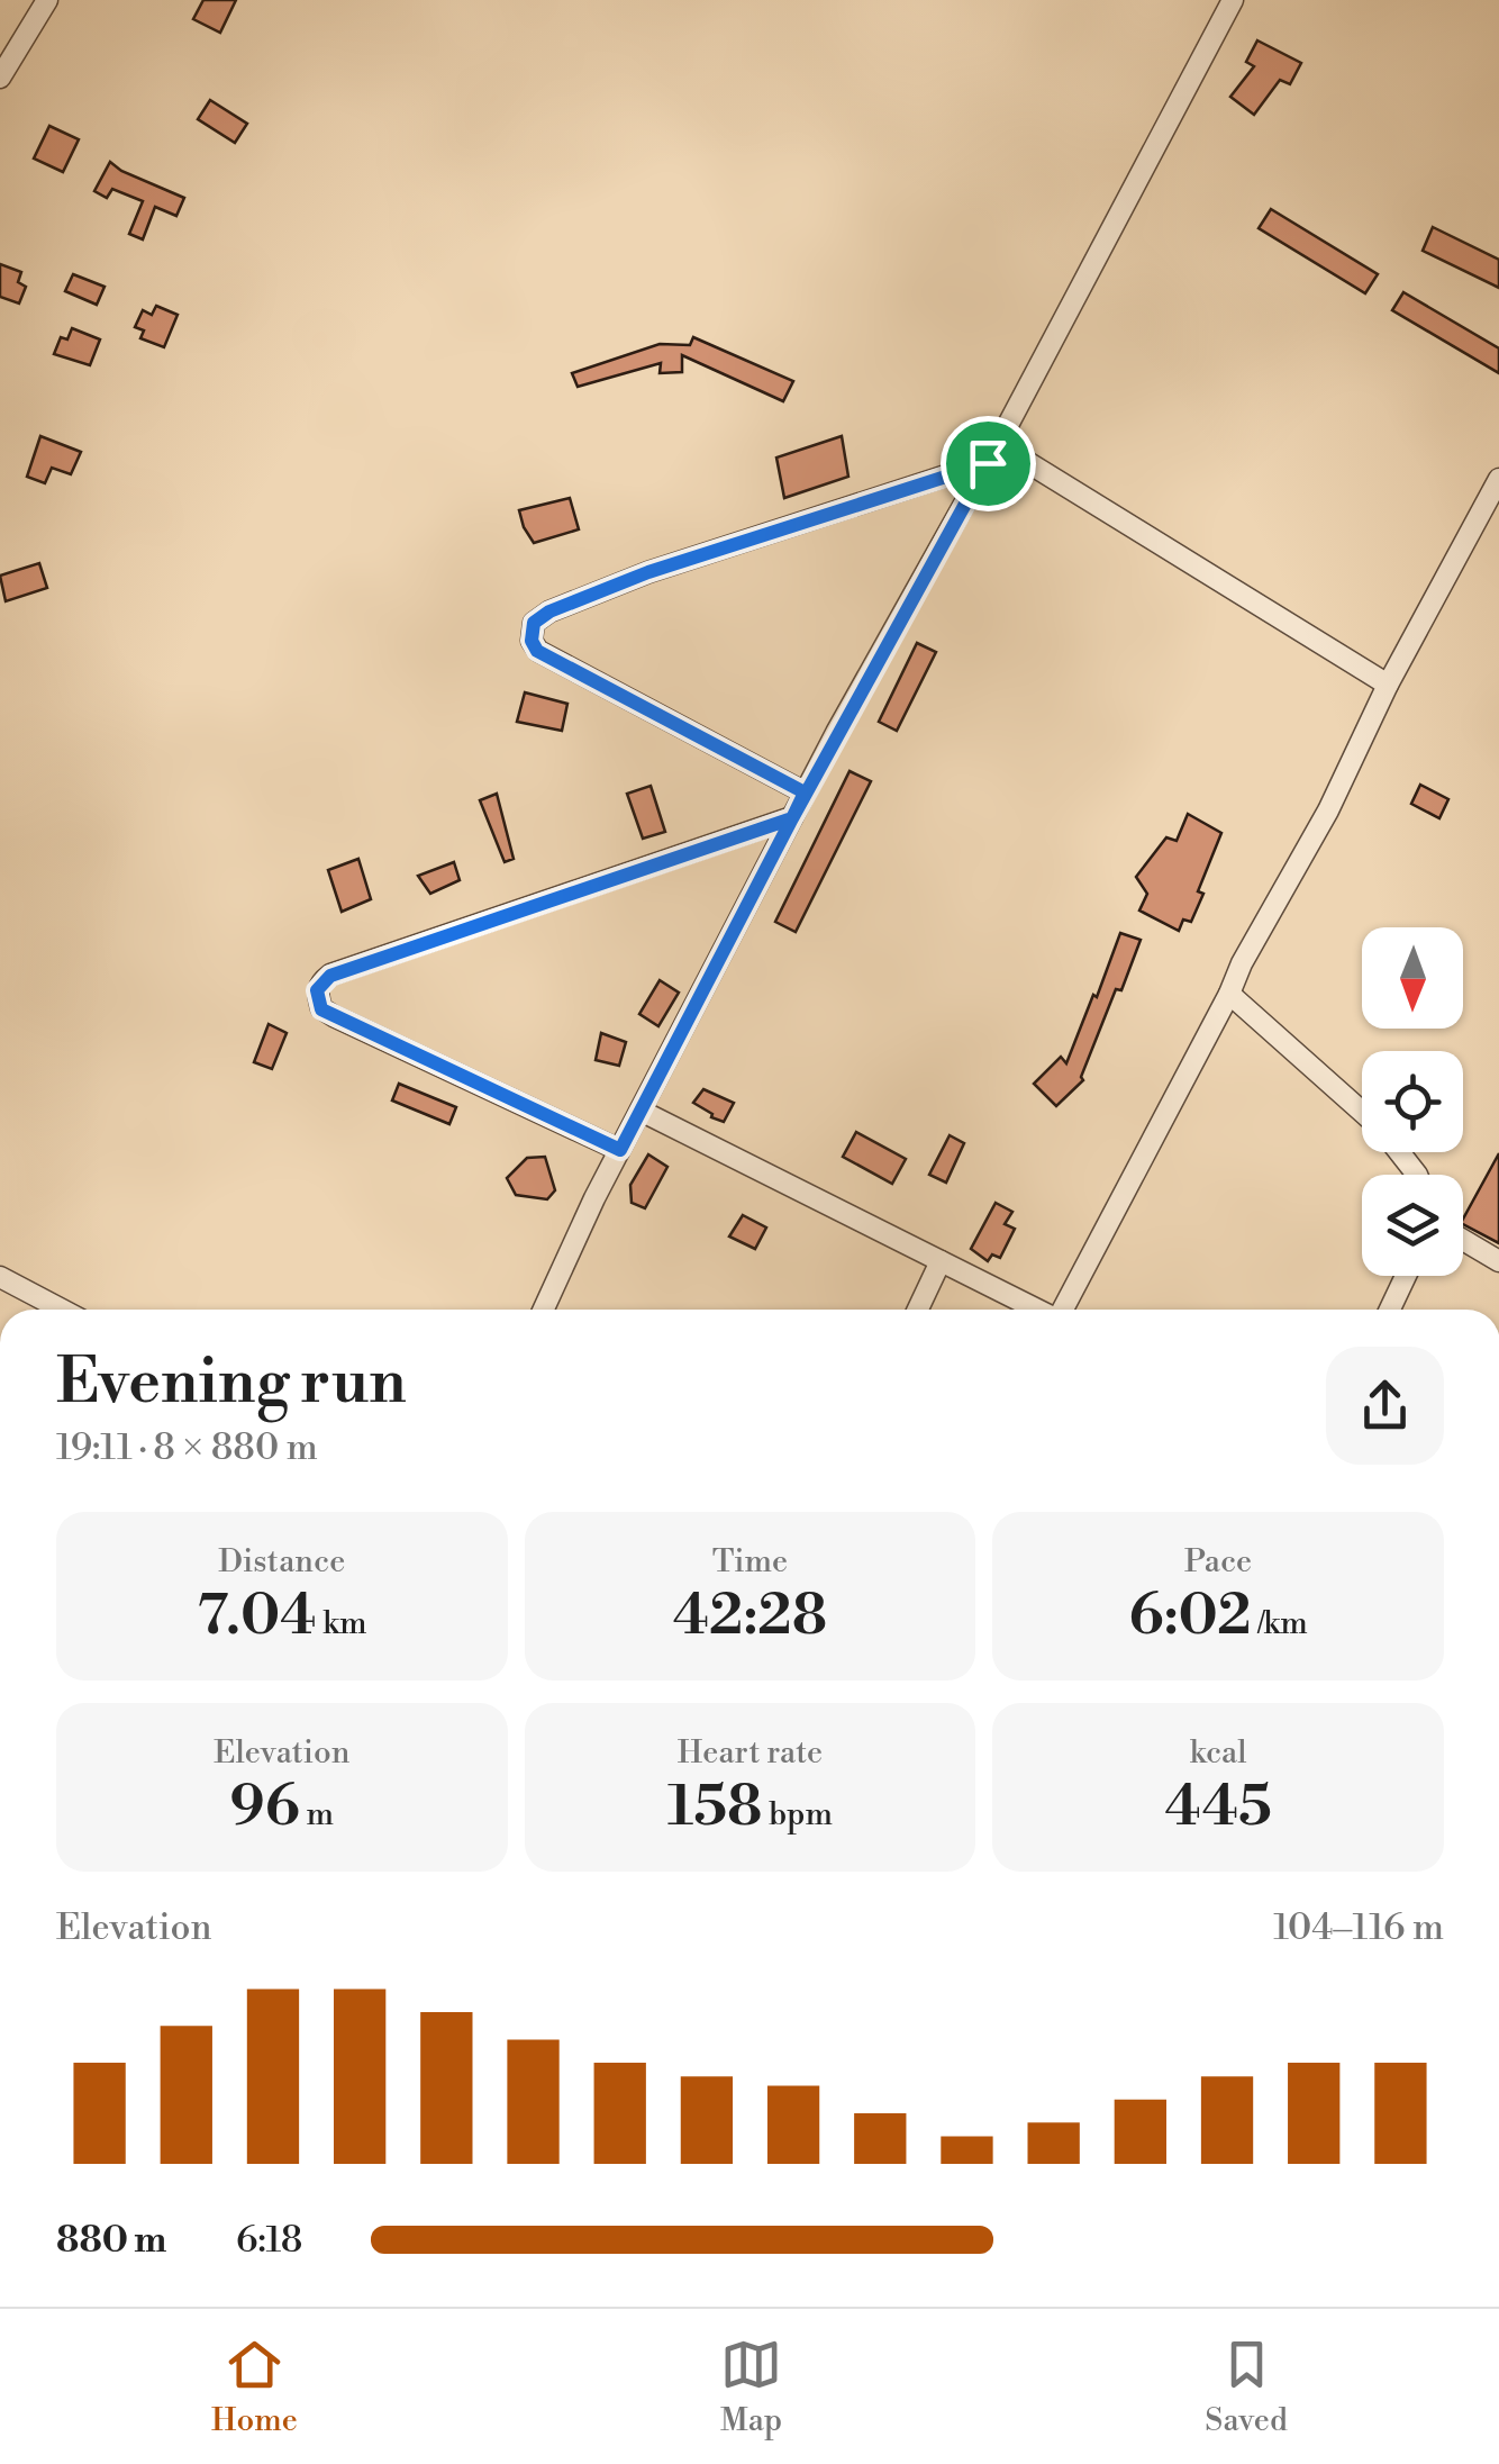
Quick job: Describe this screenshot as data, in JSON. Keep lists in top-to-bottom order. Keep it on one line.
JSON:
{"north":"bottom","page":{"heading":["Evening run","19:11 · 8 × 880 m"],"stats":[["Distance","7.04 km"],["Time","42:28"],["Pace","6:02 /km"],["Elevation","96 m"],["Heart rate","158 bpm"],["kcal","445"]],"chart":["Elevation","104–116 m"],"list":[{"name":"880 m","note":"6:18"}],"tabs":["Home","Map","Saved"]}}
